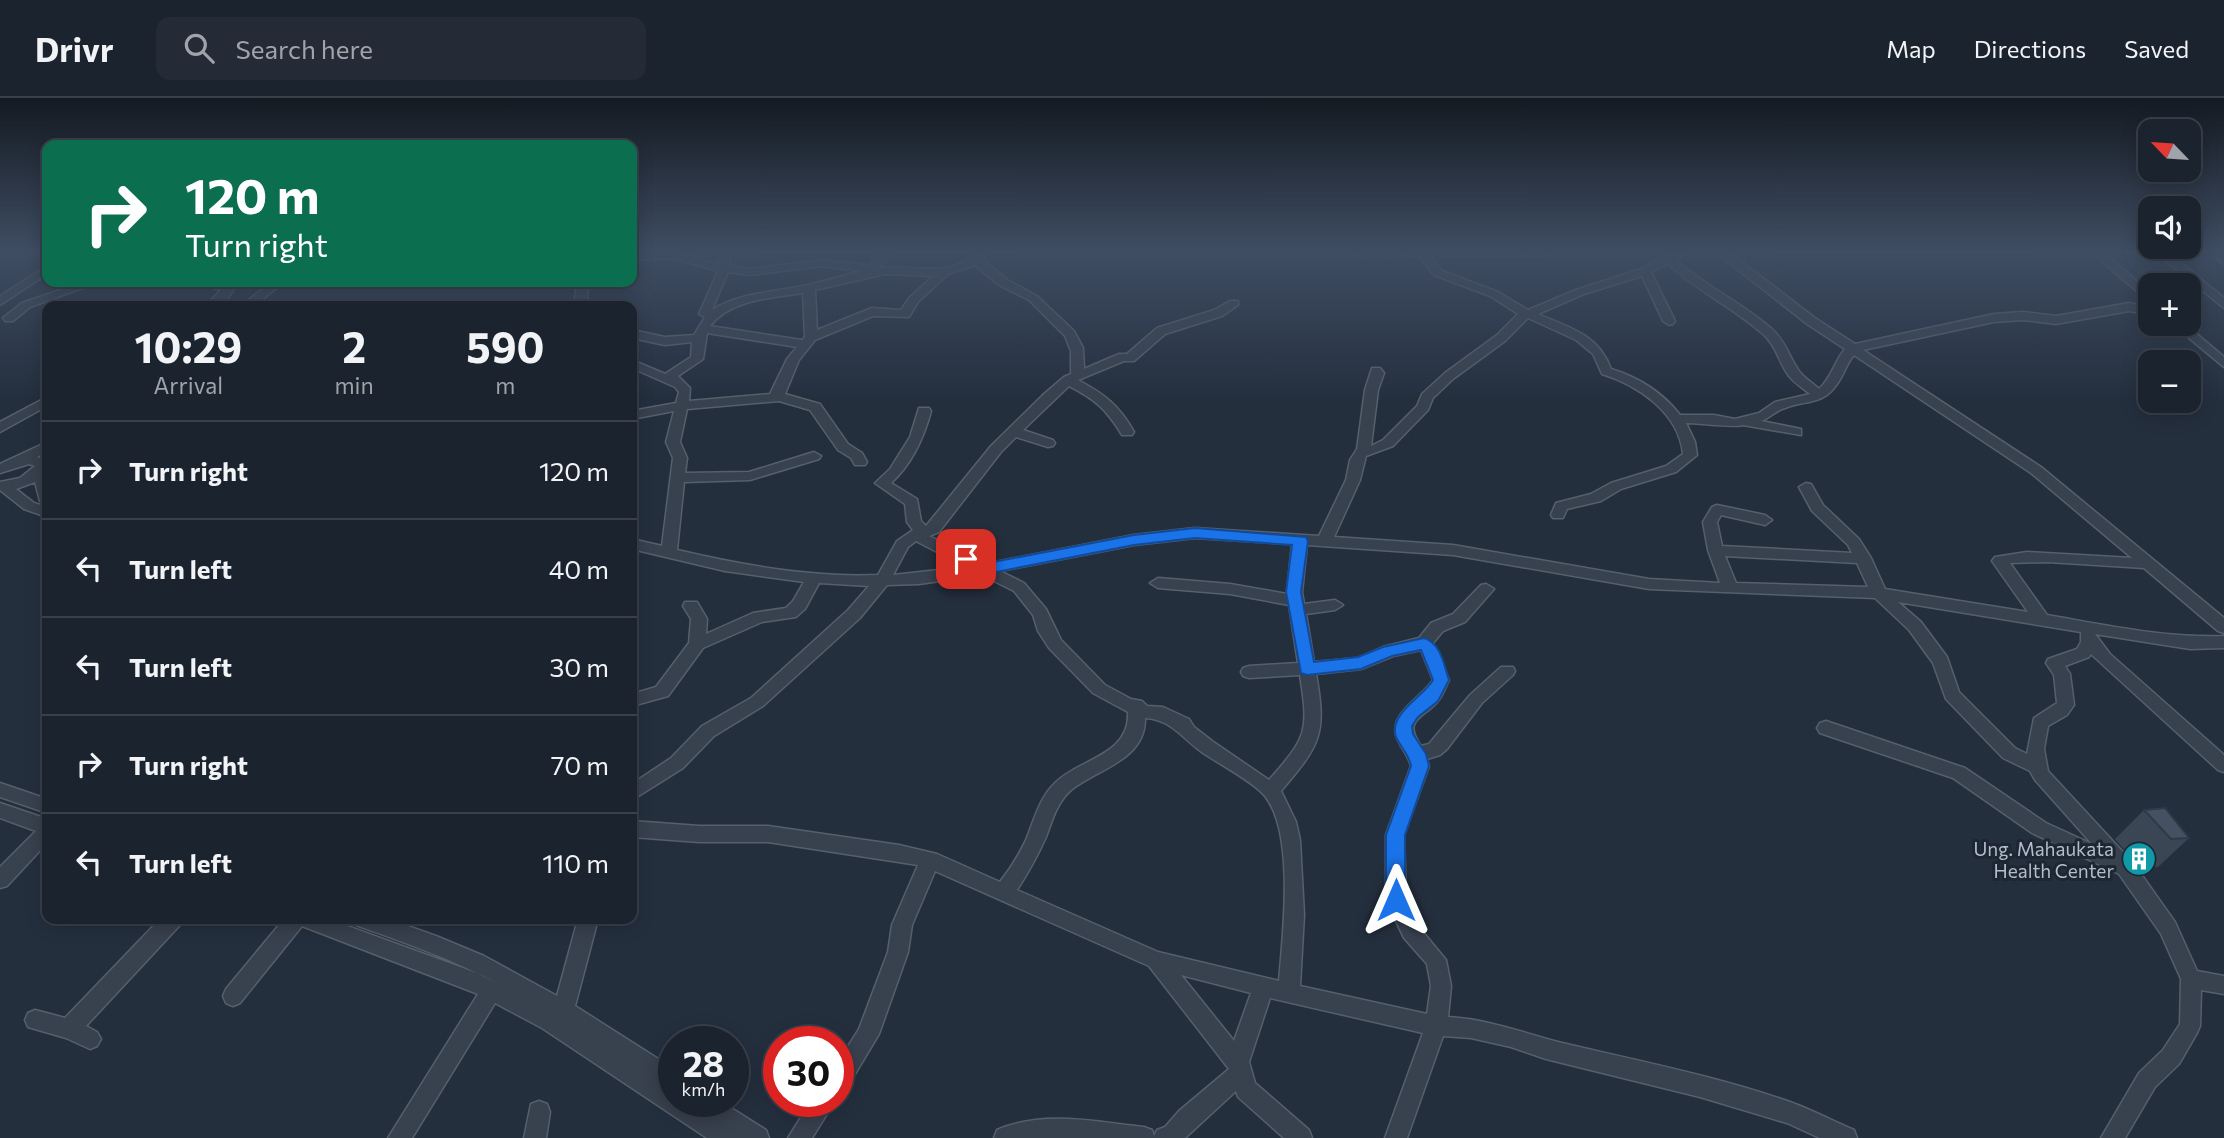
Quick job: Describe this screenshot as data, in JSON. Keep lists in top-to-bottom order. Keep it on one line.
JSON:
{"places":{"building":["Ung. Mahaukata Health Center"]},"north":"top left","page":{"header":"Drivr","search":"Search here","nav":["Map","Directions","Saved"],"map_buttons":["+","−"],"turn":["120 m","Turn right"],"eta":["10:29","Arrival","2","min","590","m"],"list":[{"name":"Turn right","value":"120 m"},{"name":"Turn left","value":"40 m"},{"name":"Turn left","value":"30 m"},{"name":"Turn right","value":"70 m"},{"name":"Turn left","value":"110 m"}],"speed":"28 km/h","limit":"30"}}
